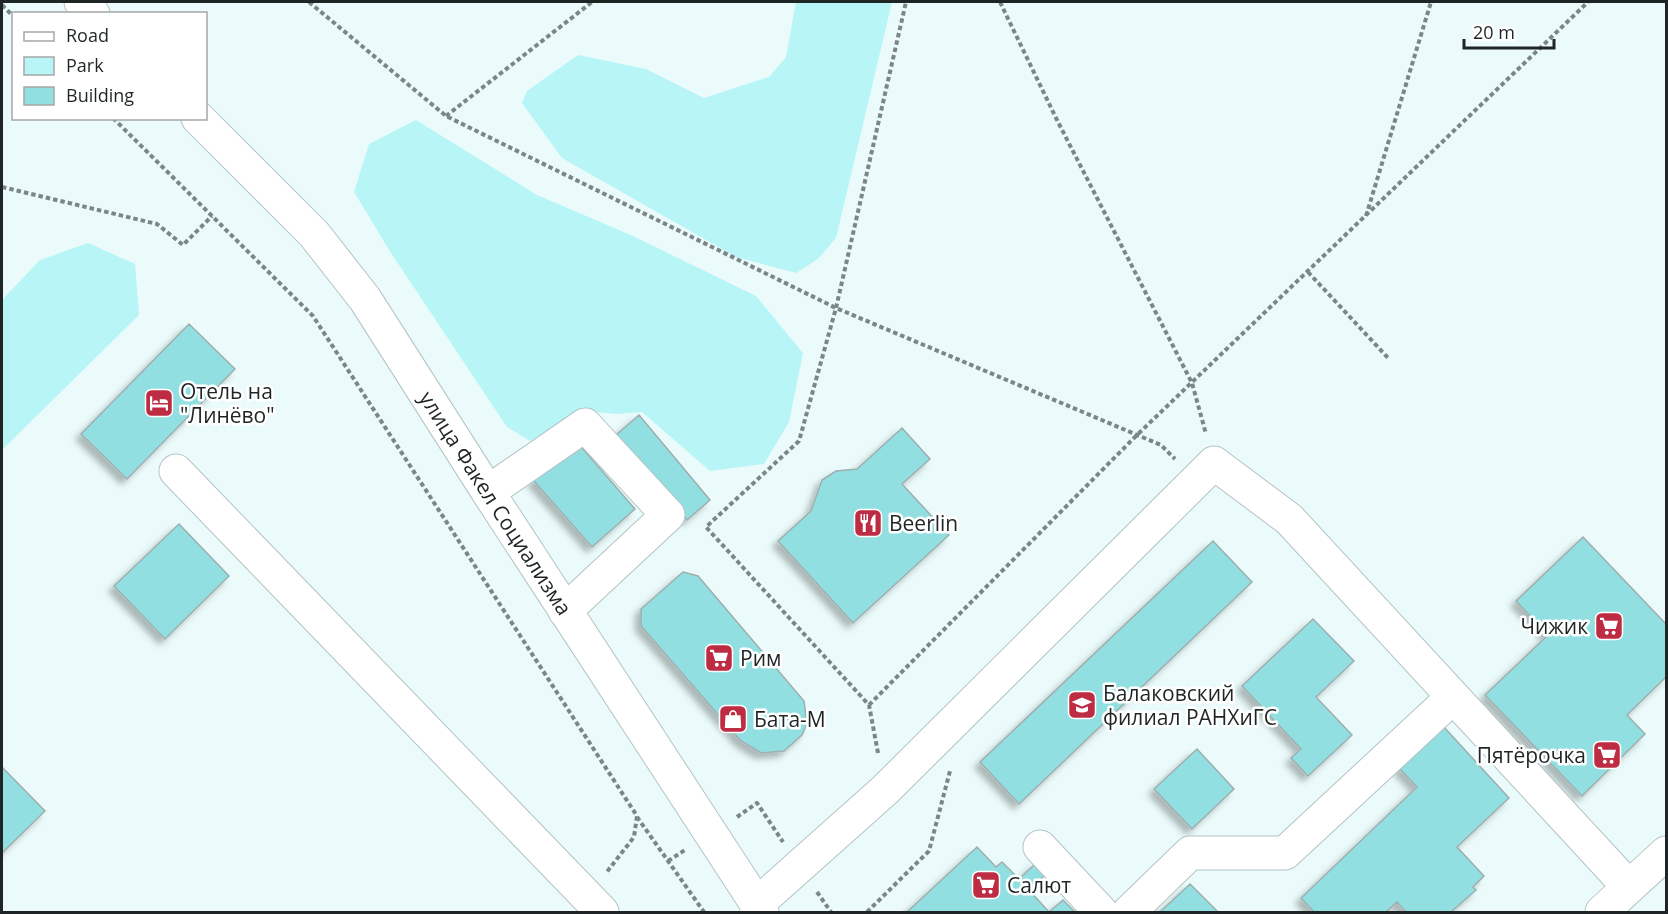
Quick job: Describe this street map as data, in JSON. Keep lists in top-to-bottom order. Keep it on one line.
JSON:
{"streets":{"main road":["улица Факел Социализма"]},"places":{"hotel":["Отель на \"Линёво\""],"restaurant":["Beerlin"],"supermarket":["Чижик","Рим","Пятёрочка","Салют"],"school or university":["Балаковский филиал РАНХиГС"],"shop":["Бата-М"]},"legend":["Road","Park","Building"],"scale_bar":"20 m"}
